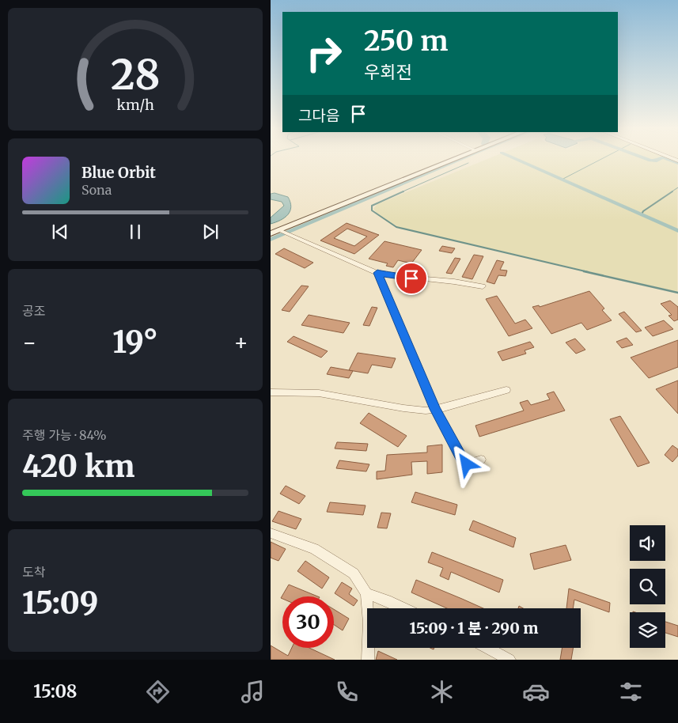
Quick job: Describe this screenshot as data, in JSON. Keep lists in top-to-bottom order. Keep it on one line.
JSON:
{"page":{"turn":["250 m","우회전"],"then":"그다음","song":["Blue Orbit","Sona"],"tile":["공조",["주행 가능 · 84%","420 km"],["도착","15:09"]],"heat":["−","19°","+"],"limit":"30","trip":"15:09 · 1 분 · 290 m","tabs":"15:08","gauge":["28","km/h"]}}
